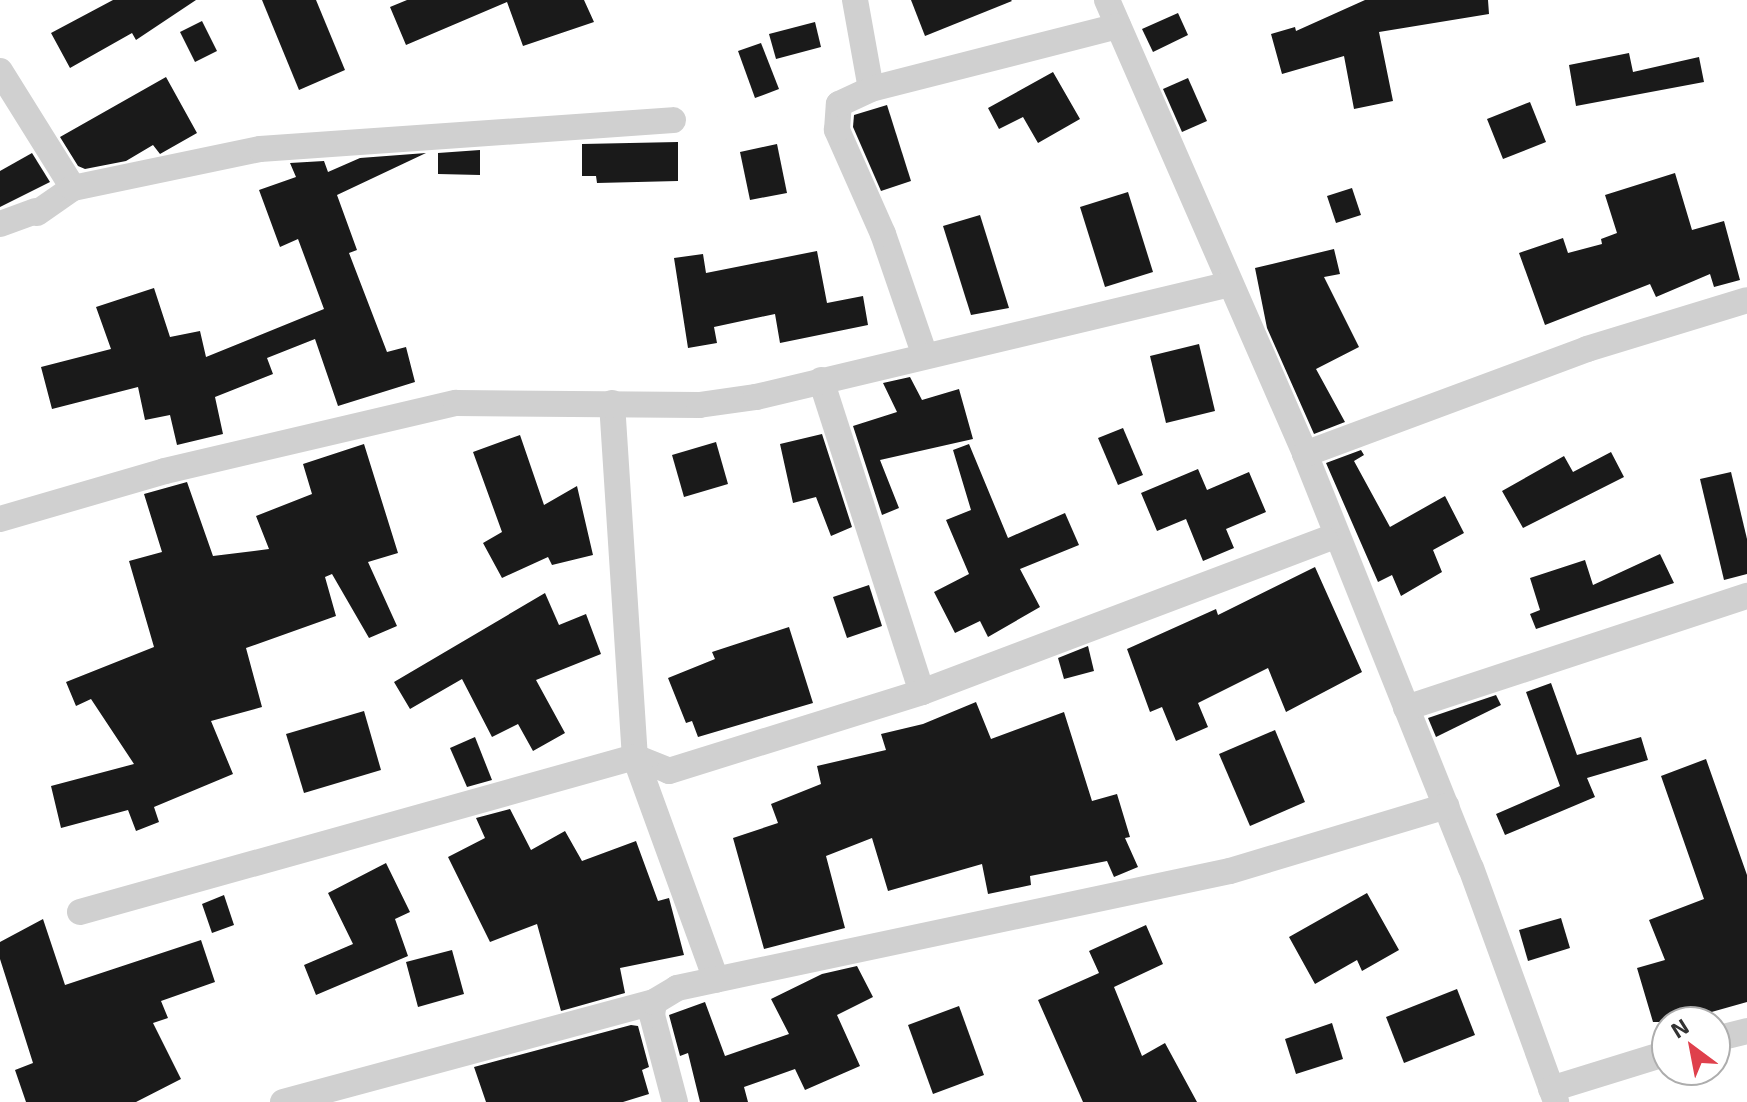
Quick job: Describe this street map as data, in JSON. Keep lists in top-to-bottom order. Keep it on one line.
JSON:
{"north":"top left"}
